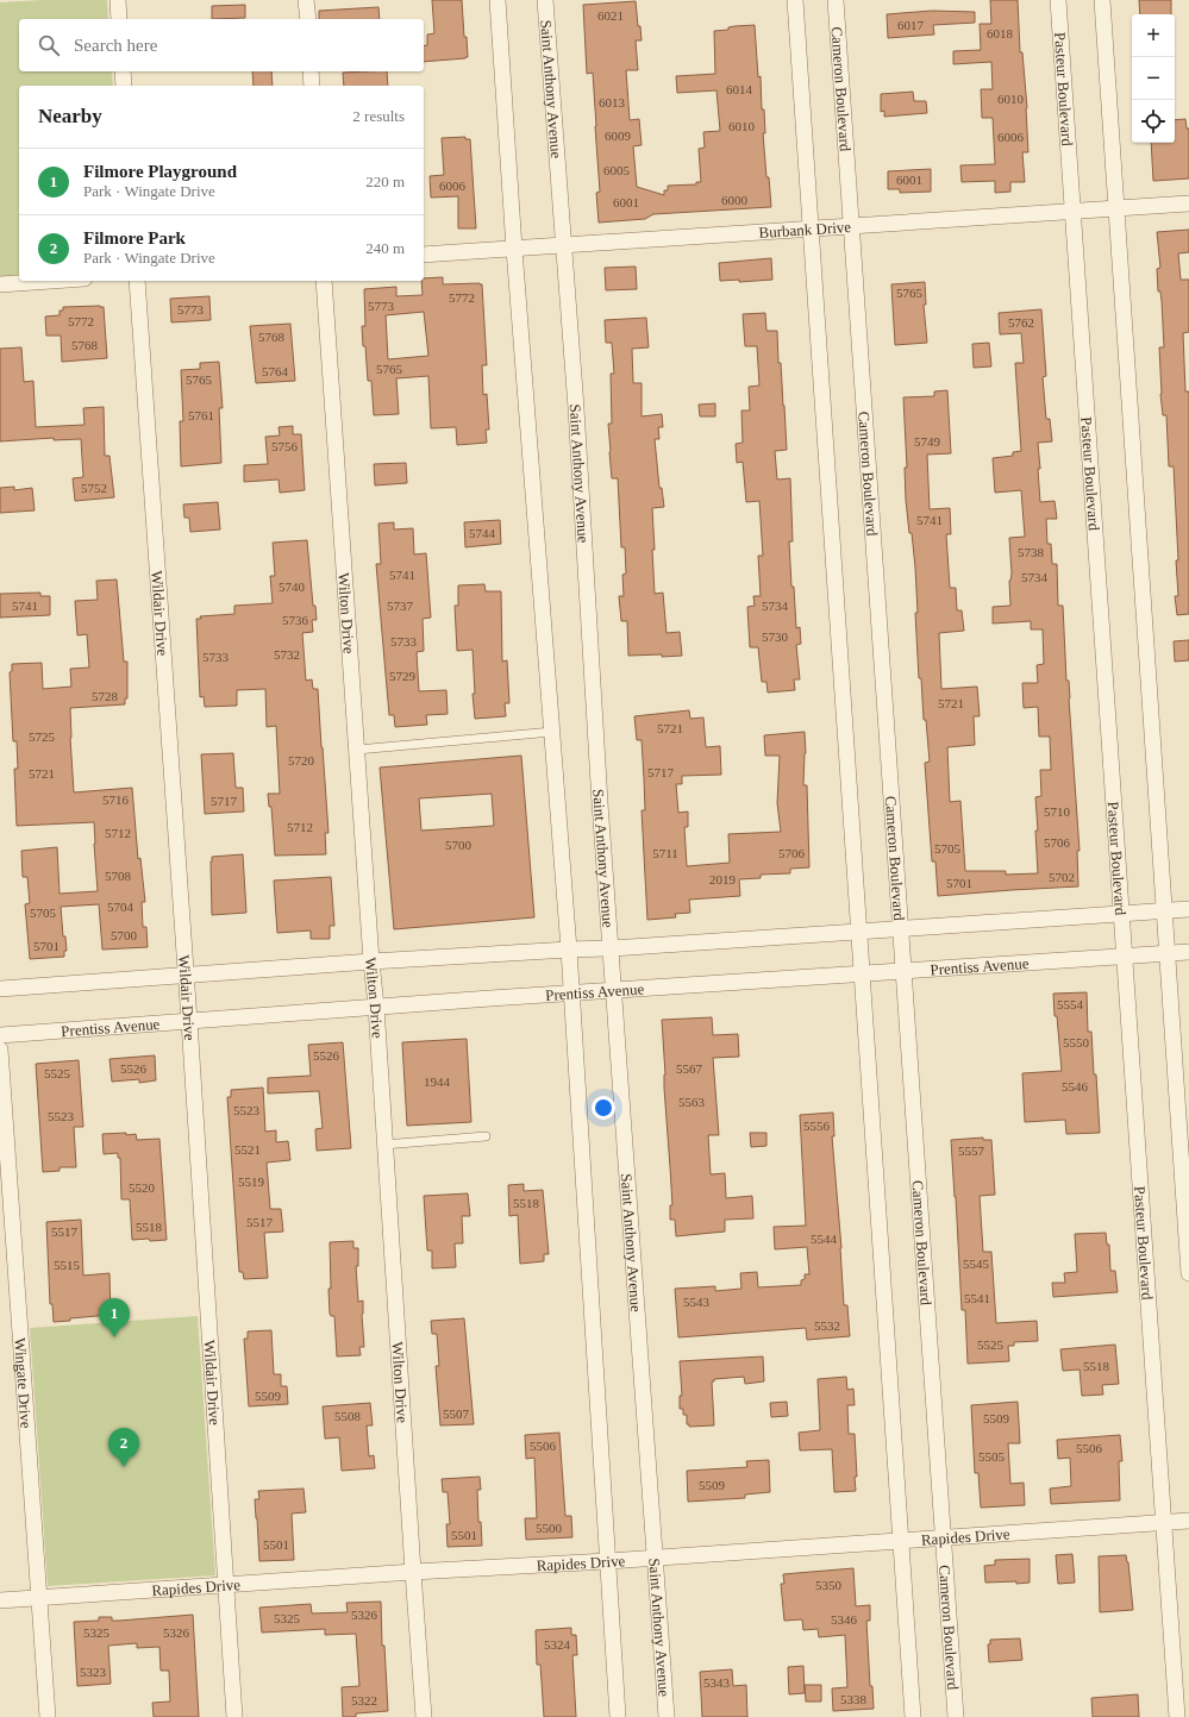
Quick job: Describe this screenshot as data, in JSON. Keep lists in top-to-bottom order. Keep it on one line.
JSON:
{"streets":{"street":["Saint Anthony Avenue","Cameron Boulevard","Pasteur Boulevard","Burbank Drive","Wildair Drive","Wilton Drive","Prentiss Avenue","Wingate Drive","Rapides Drive"]},"crossings":[["Saint Anthony Avenue","Burbank Drive"],["Saint Anthony Avenue","Prentiss Avenue"],["Saint Anthony Avenue","Rapides Drive"],["Cameron Boulevard","Burbank Drive"],["Cameron Boulevard","Prentiss Avenue"],["Cameron Boulevard","Rapides Drive"],["Pasteur Boulevard","Burbank Drive"],["Pasteur Boulevard","Prentiss Avenue"],["Pasteur Boulevard","Rapides Drive"],["Wildair Drive","Prentiss Avenue"],["Wildair Drive","Rapides Drive"],["Wilton Drive","Prentiss Avenue"],["Wilton Drive","Rapides Drive"],["Wingate Drive","Rapides Drive"]],"house_numbers":["6021","6017","6018","6014","6010","6013","6010","6009","6006","6005","6001","6006","6000","6001","5765","5772","5773","5773","5772","5762","5768","5768","5765","5764","5765","5761","5749","5756","5752","5741","5744","5738","5741","5734","5740","5741","5737","5734","5736","5730","5733","5732","5733","5729","5728","5721","5721","5725","5720","5717","5721","5716","5717","5710","5712","5712","5706","5700","5705","5711","5706","5708","5702","2019","5701","5704","5705","5700","5701","5554","5550","5526","5526","5567","5525","1944","5546","5563","5523","5523","5556","5521","5557","5519","5520","5518","5517","5518","5517","5544","5545","5515","5541","5543","5532","5525","5518","5509","5507","5508","5509","5506","5506","5505","5509","5500","5501","5501","5350","5326","5325","5346","5325","5326","5324","5323","5343","5338","5322"],"page":{"map_buttons":["+","−"],"search":"Search here","heading":["Nearby","2 results"],"list":[{"mark":"1","name":"Filmore Playground","note":"Park · Wingate Drive","value":"220 m"},{"mark":"2","name":"Filmore Park","note":"Park · Wingate Drive","value":"240 m"}],"pins":["1","2"]}}
